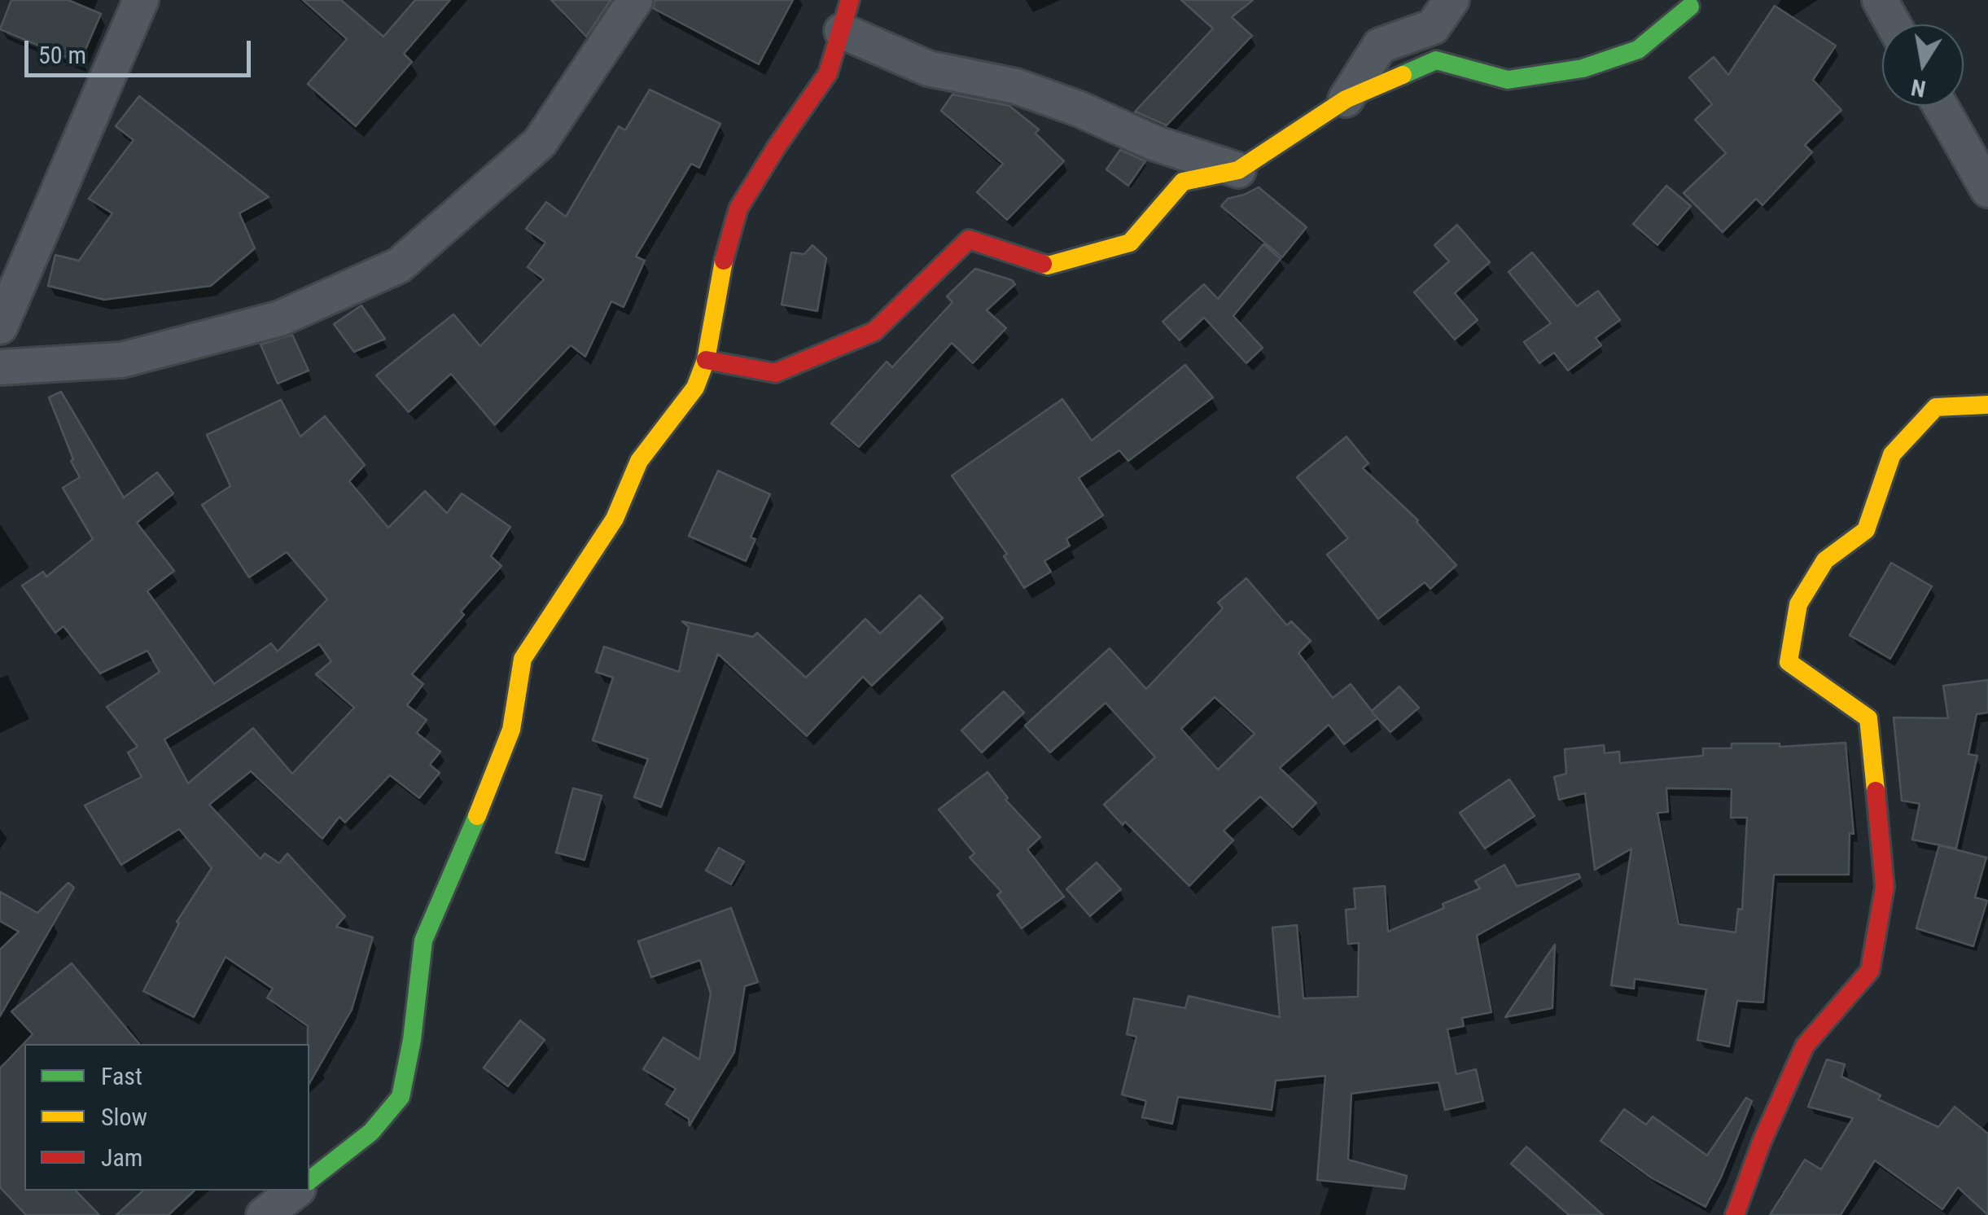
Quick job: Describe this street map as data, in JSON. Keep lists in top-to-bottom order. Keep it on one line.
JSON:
{"legend":["Fast","Slow","Jam"],"scale_bar":"50 m","north":"bottom"}
